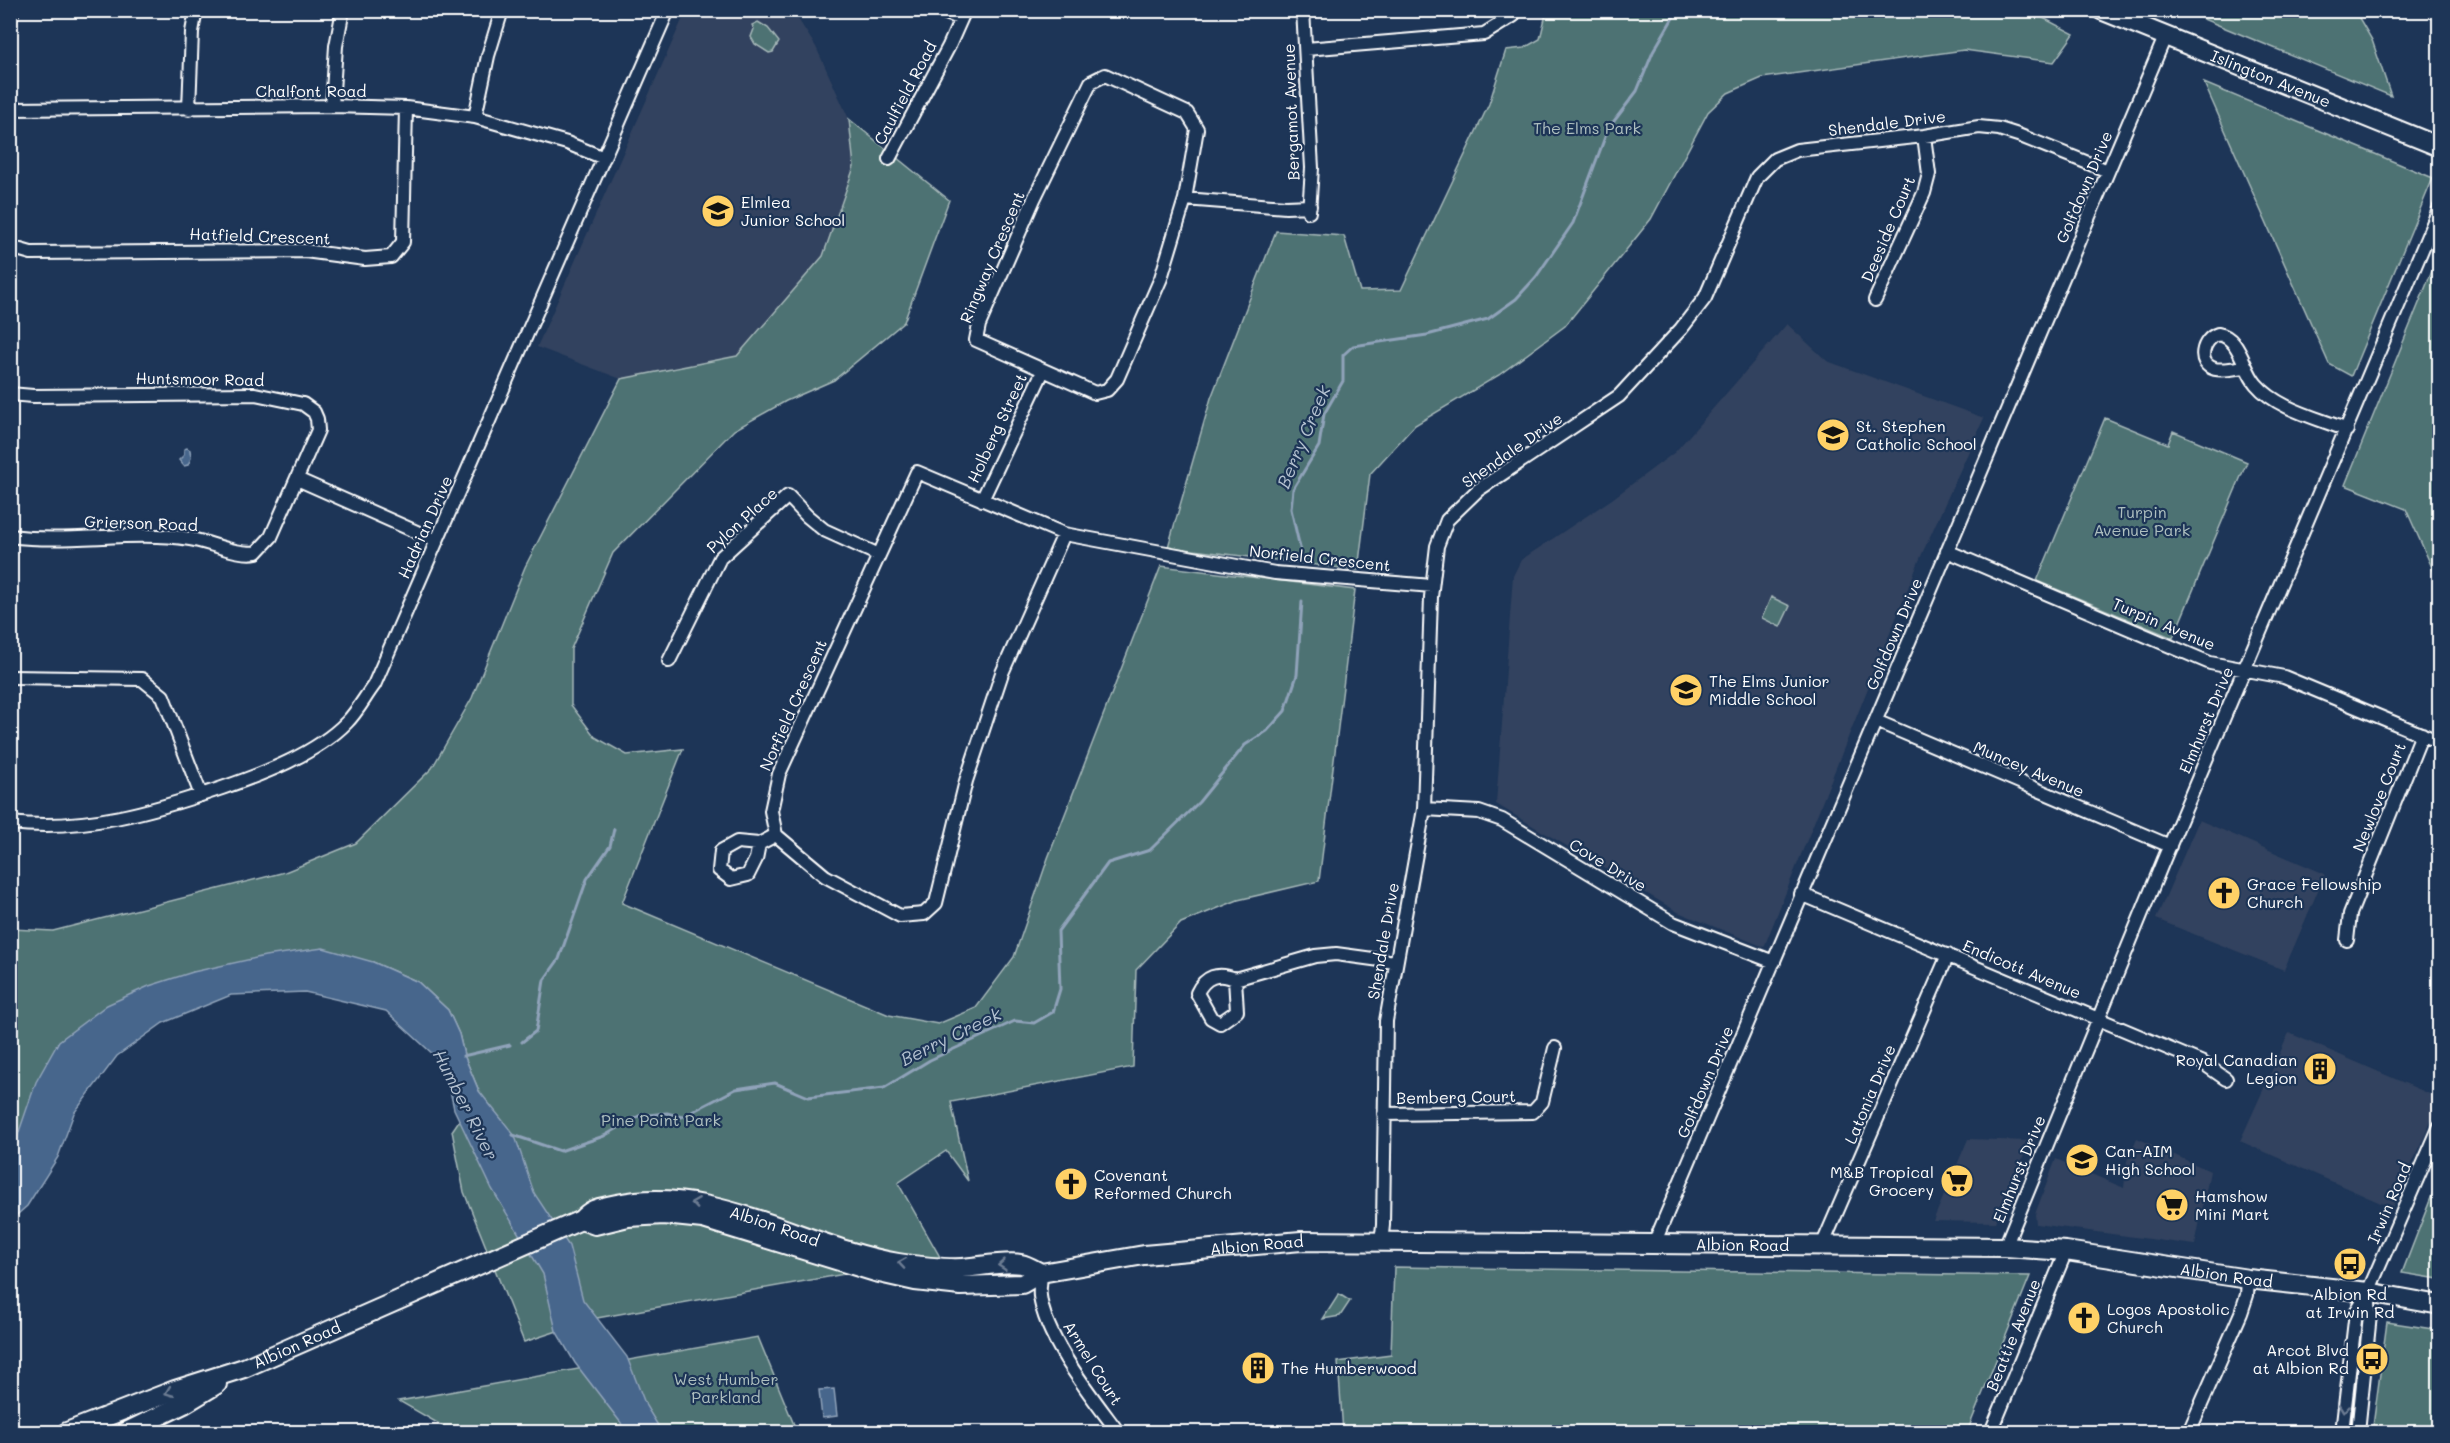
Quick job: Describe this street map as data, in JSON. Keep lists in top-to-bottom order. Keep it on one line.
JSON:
{"streets":{"main road":["Islington Avenue","Albion Road"],"street":["Chalfont Road","Caulfield Road","Bergamot Avenue","Shendale Drive","Golfdown Drive","Deeside Court","Hatfield Crescent","Ringway Crescent","Huntsmoor Road","Holberg Street","Pylon Place","Grierson Road","Hadrian Drive","Norfield Crescent","Turpin Avenue","Elmhurst Drive","Muncey Avenue","Newlove Court","Cove Drive","Endicott Avenue","Latonia Drive","Bemberg Court","Irwin Road","Beattie Avenue","Armel Court"]},"crossings":[["Islington Avenue","Golfdown Drive"],["Chalfont Road","Hatfield Crescent"],["Chalfont Road","Hadrian Drive"],["Bergamot Avenue","Ringway Crescent"],["Shendale Drive","Golfdown Drive"],["Shendale Drive","Deeside Court"],["Shendale Drive","Norfield Crescent"],["Shendale Drive","Cove Drive"],["Shendale Drive","Bemberg Court"],["Shendale Drive","Albion Road"],["Golfdown Drive","Turpin Avenue"],["Golfdown Drive","Muncey Avenue"],["Golfdown Drive","Cove Drive"],["Golfdown Drive","Endicott Avenue"],["Golfdown Drive","Albion Road"],["Ringway Crescent","Holberg Street"],["Huntsmoor Road","Grierson Road"],["Holberg Street","Norfield Crescent"],["Pylon Place","Norfield Crescent"],["Turpin Avenue","Elmhurst Drive"],["Turpin Avenue","Newlove Court"],["Elmhurst Drive","Muncey Avenue"],["Elmhurst Drive","Endicott Avenue"],["Elmhurst Drive","Albion Road"],["Endicott Avenue","Latonia Drive"],["Latonia Drive","Albion Road"],["Irwin Road","Albion Road"],["Albion Road","Beattie Avenue"],["Albion Road","Armel Court"]],"water":["Berry Creek","Humber River"],"parks":["The Elms Park","Turpin Avenue Park","Pine Point Park","West Humber Parkland"],"places":{"school or university":["Elmlea Junior School","St. Stephen Catholic School","The Elms Junior Middle School","Can-AIM High School"],"church":["Grace Fellowship Church","Covenant Reformed Church","Logos Apostolic Church"],"building":["Royal Canadian Legion","The Humberwood"],"supermarket":["M&B Tropical Grocery","Hamshow Mini Mart"],"bus stop":["Albion Rd at Irwin Rd","Arcot Blvd at Albion Rd"]}}
